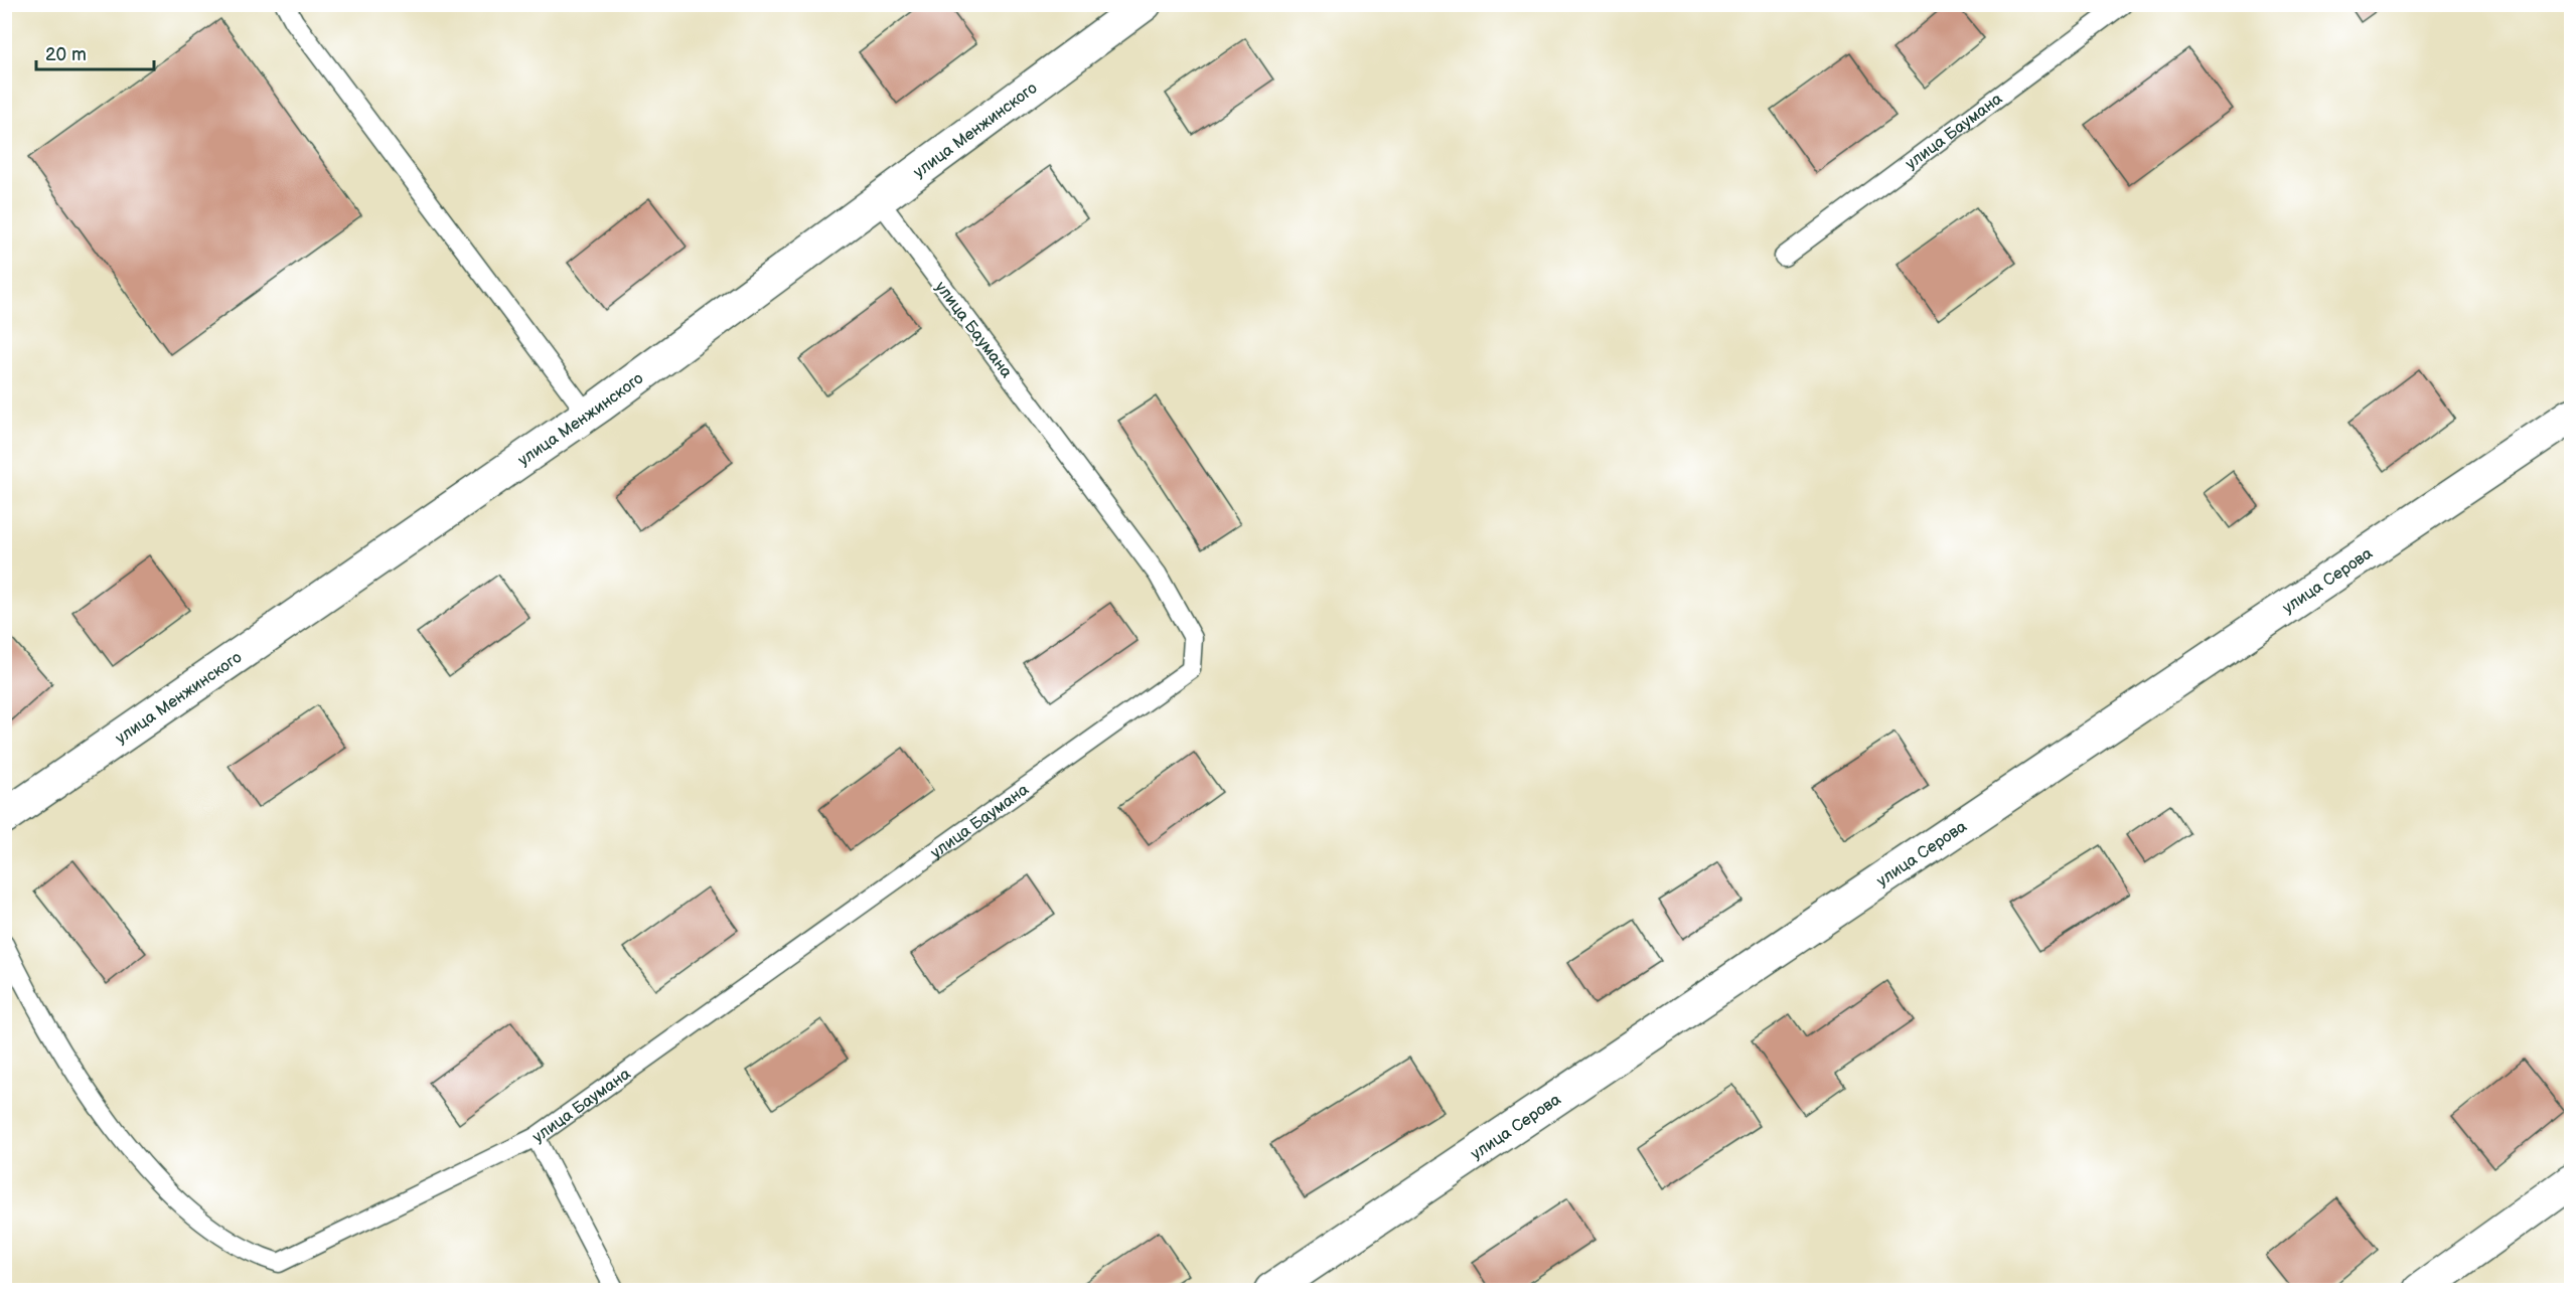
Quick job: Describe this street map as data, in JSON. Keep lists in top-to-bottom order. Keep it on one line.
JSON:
{"streets":{"street":["улица Менжинского","улица Серова"],"lane":["улица Баумана"]},"crossings":[["улица Менжинского","улица Баумана"]],"scale_bar":"20 m"}
